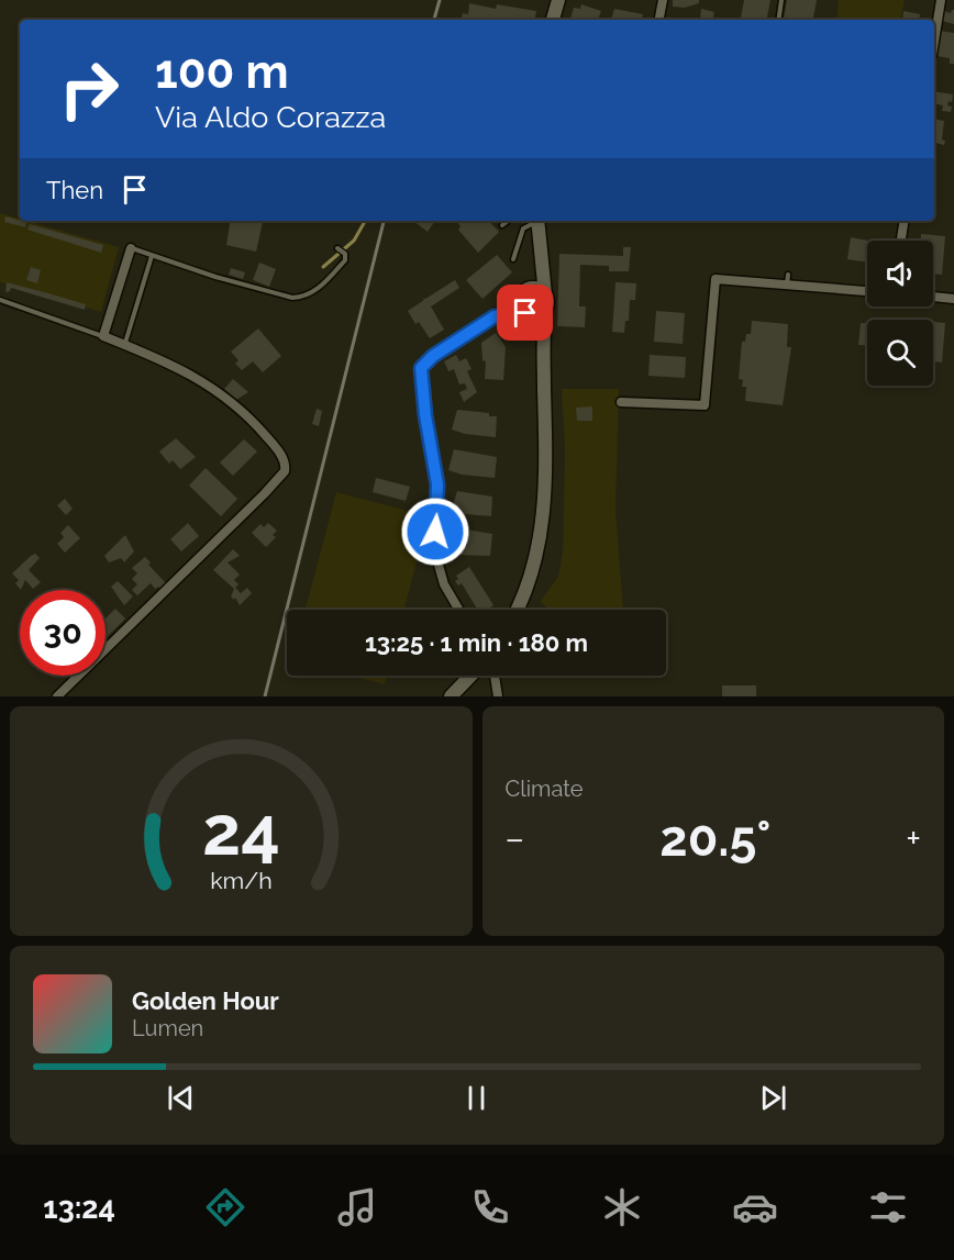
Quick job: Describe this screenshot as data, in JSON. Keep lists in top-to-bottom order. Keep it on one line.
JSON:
{"page":{"turn":["100 m","Via Aldo Corazza"],"then":"Then","limit":"30","trip":"13:25 · 1 min · 180 m","tile":"Climate","heat":["−","20.5°","+"],"song":["Golden Hour","Lumen"],"tabs":"13:24","gauge":["24","km/h"]}}
